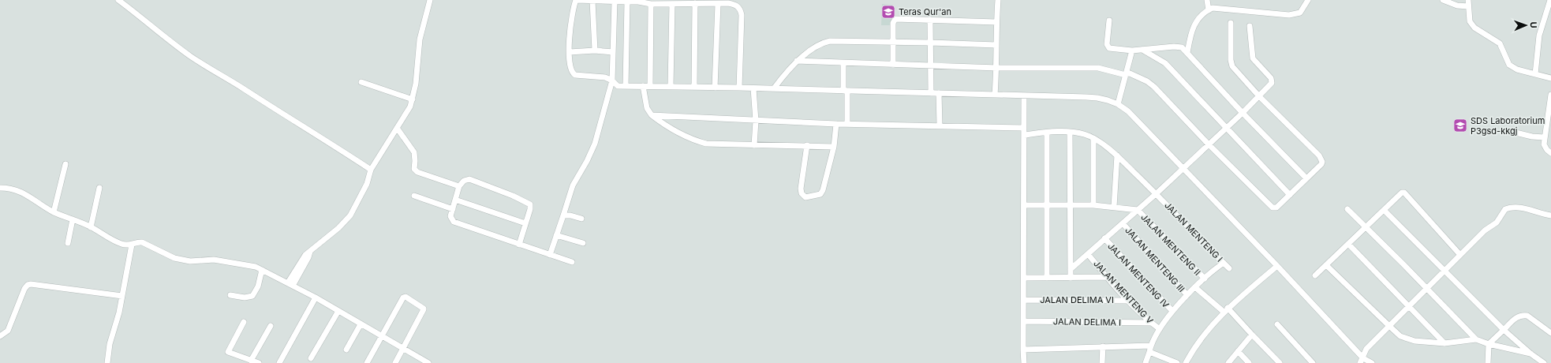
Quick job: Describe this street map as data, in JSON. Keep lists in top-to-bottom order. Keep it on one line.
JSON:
{"streets":{"street":["JALAN MENTENG I","JALAN MENTENG II","JALAN MENTENG III","JALAN MENTENG IV","JALAN MENTENG V","JALAN DELIMA VI","JALAN DELIMA I"]},"crossings":[["JALAN MENTENG V","JALAN DELIMA VI"],["JALAN MENTENG V","JALAN DELIMA I"]],"places":{"school or university":["Teras Qur'an","SDS Laboratorium P3gsd-kkgj"]},"north":"right"}
